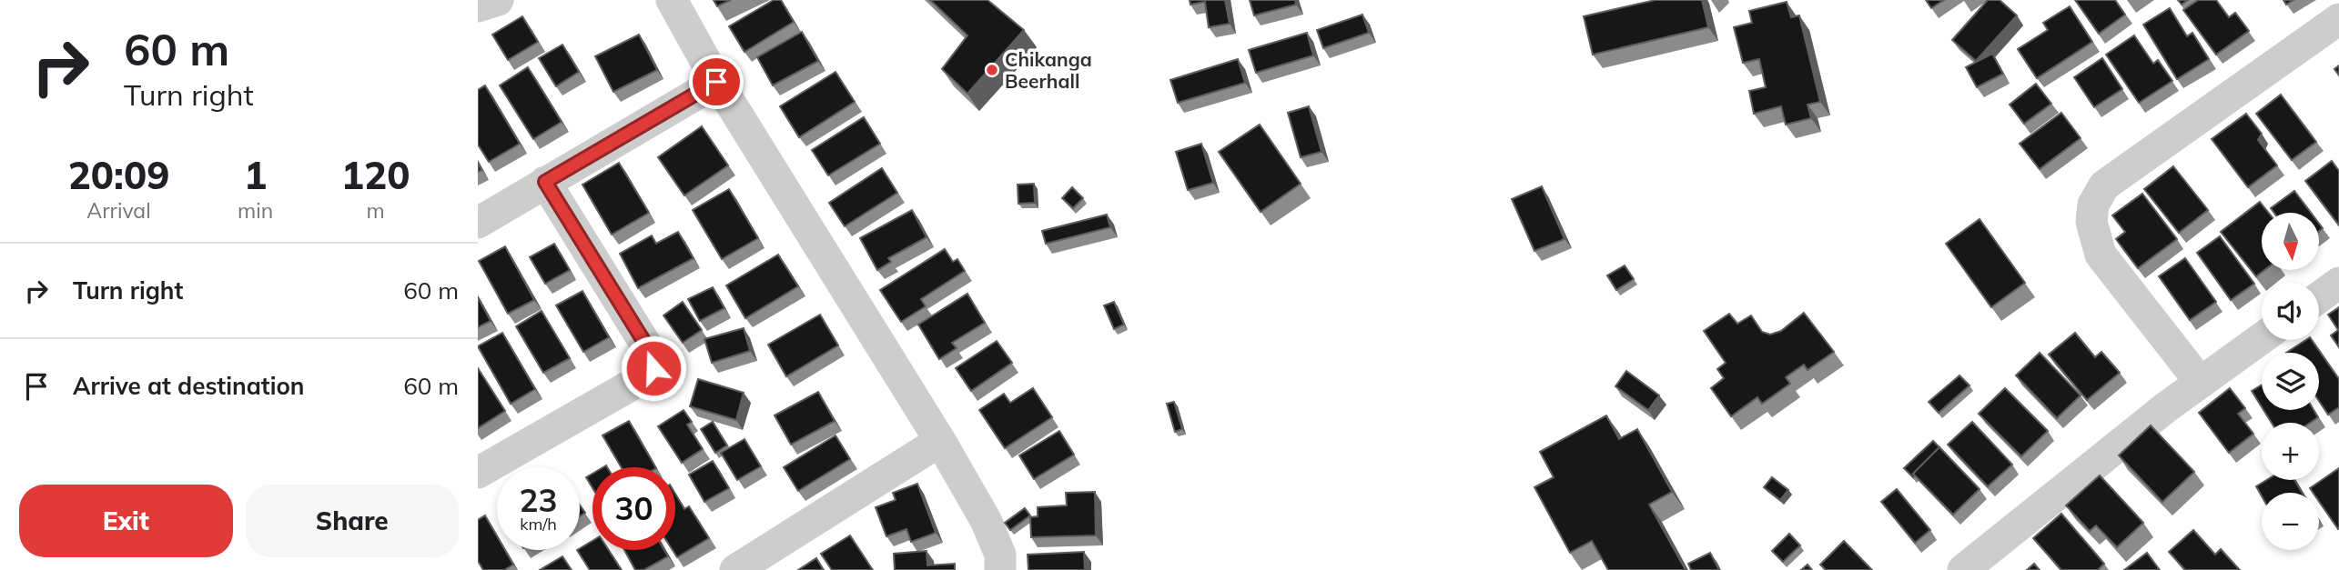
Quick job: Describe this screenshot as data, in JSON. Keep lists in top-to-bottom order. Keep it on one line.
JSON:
{"places":["Chikanga Beerhall"],"north":"bottom","page":{"turn":["60 m","Turn right"],"eta":["20:09","Arrival","1","min","120","m"],"map_buttons":["+","−"],"list":[{"name":"Turn right","value":"60 m"},{"name":"Arrive at destination","value":"60 m"}],"speed":"23 km/h","limit":"30","buttons":["Exit","Share"]}}
